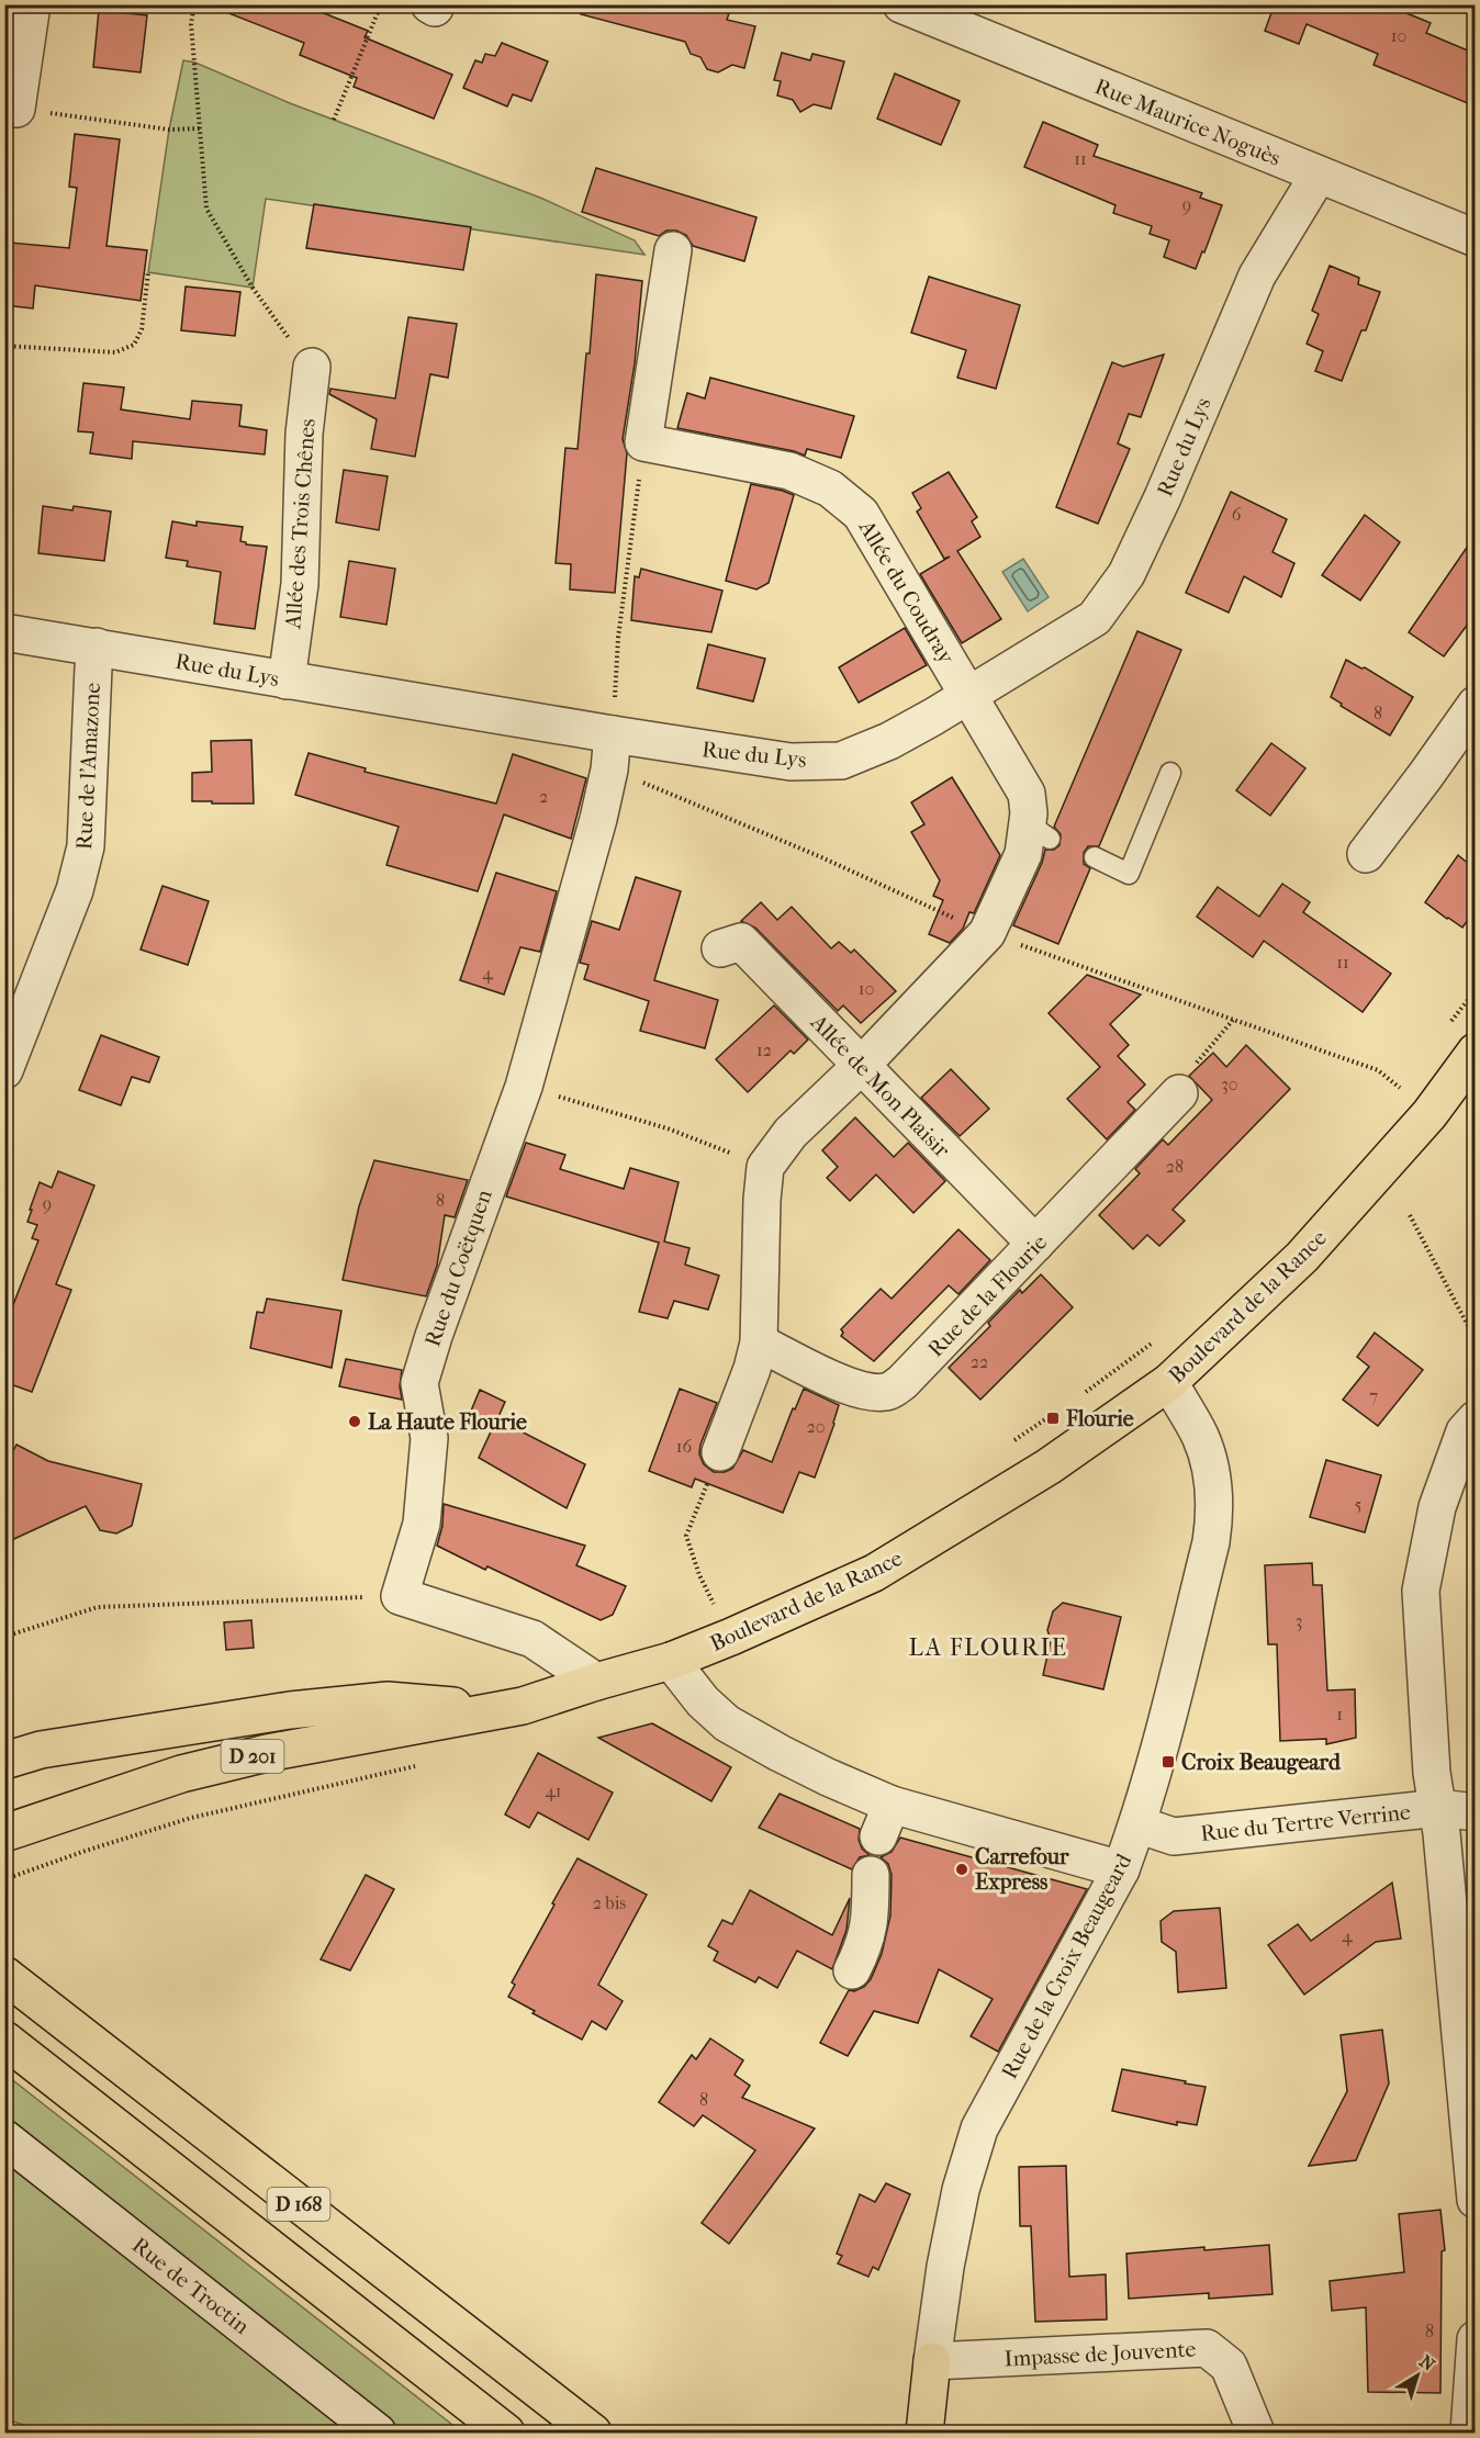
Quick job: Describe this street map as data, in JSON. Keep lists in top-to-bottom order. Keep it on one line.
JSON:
{"streets":{"main road":["Boulevard de la Rance","D 201","D 168"],"street":["Rue Maurice Noguès","Rue du Lys","Allée des Trois Chênes","Allée du Coudray","Rue de l'Amazone","Allée de Mon Plaisir","Rue du Coëtquen","Rue de la Flourie","Rue du Tertre Verrine","Rue de la Croix Beaugeard","Rue de Troctin","Impasse de Jouvente"]},"crossings":[["Rue Maurice Noguès","Rue du Lys"],["Rue du Lys","Allée des Trois Chênes"],["Rue du Lys","Allée du Coudray"],["Rue du Lys","Rue de l'Amazone"],["Rue du Lys","Rue du Coëtquen"],["Allée du Coudray","Allée de Mon Plaisir"],["Allée de Mon Plaisir","Rue de la Flourie"],["Boulevard de la Rance","Rue de la Croix Beaugeard"],["Rue du Tertre Verrine","Rue de la Croix Beaugeard"],["Rue de la Croix Beaugeard","Impasse de Jouvente"]],"districts":["LA FLOURIE"],"places":{"transit":["Flourie","Croix Beaugeard"],"other":["La Haute Flourie","Carrefour Express"]},"house_numbers":["10","11","9","6","8","2","11","4","10","12","30","28","8","9","22","7","20","16","5","3","1","41","2 bis","4","8","8"],"north":"top right"}
